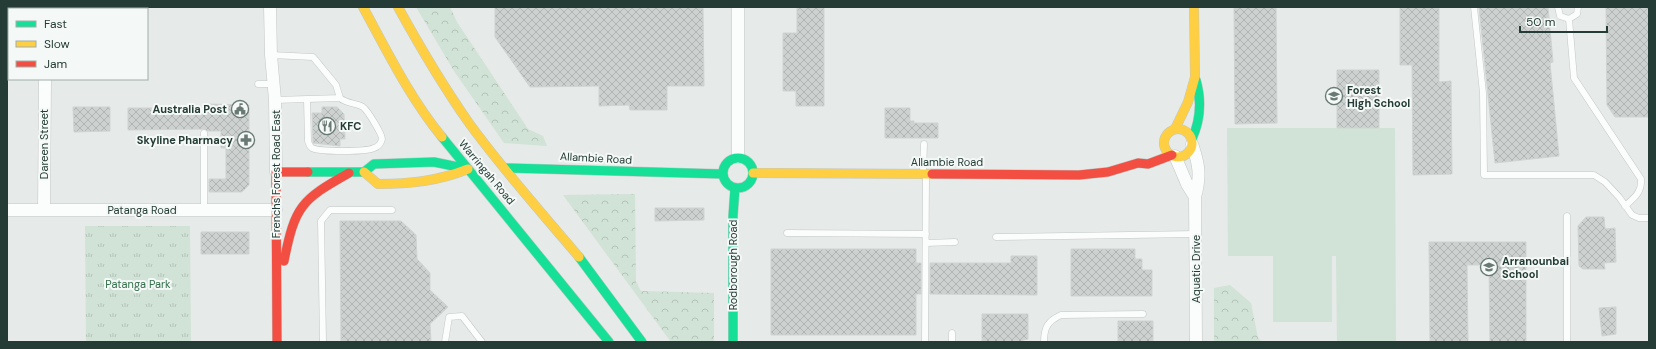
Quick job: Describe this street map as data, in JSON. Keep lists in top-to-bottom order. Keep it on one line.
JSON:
{"streets":{"main road":["Allambie Road","Warringah Road","Frenchs Forest Road East","Rodborough Road"],"street":["Dareen Street","Patanga Road","Aquatic Drive"]},"crossings":[["Dareen Street","Patanga Road"],["Allambie Road","Warringah Road"],["Allambie Road","Frenchs Forest Road East"],["Allambie Road","Rodborough Road"],["Allambie Road","Aquatic Drive"],["Frenchs Forest Road East","Patanga Road"]],"parks":["Patanga Park"],"places":{"school or university":["Forest High School","Arranounbai School"],"public building":["Australia Post"],"restaurant":["KFC"],"pharmacy":["Skyline Pharmacy"]},"legend":["Fast","Slow","Jam"],"scale_bar":"50 m"}
